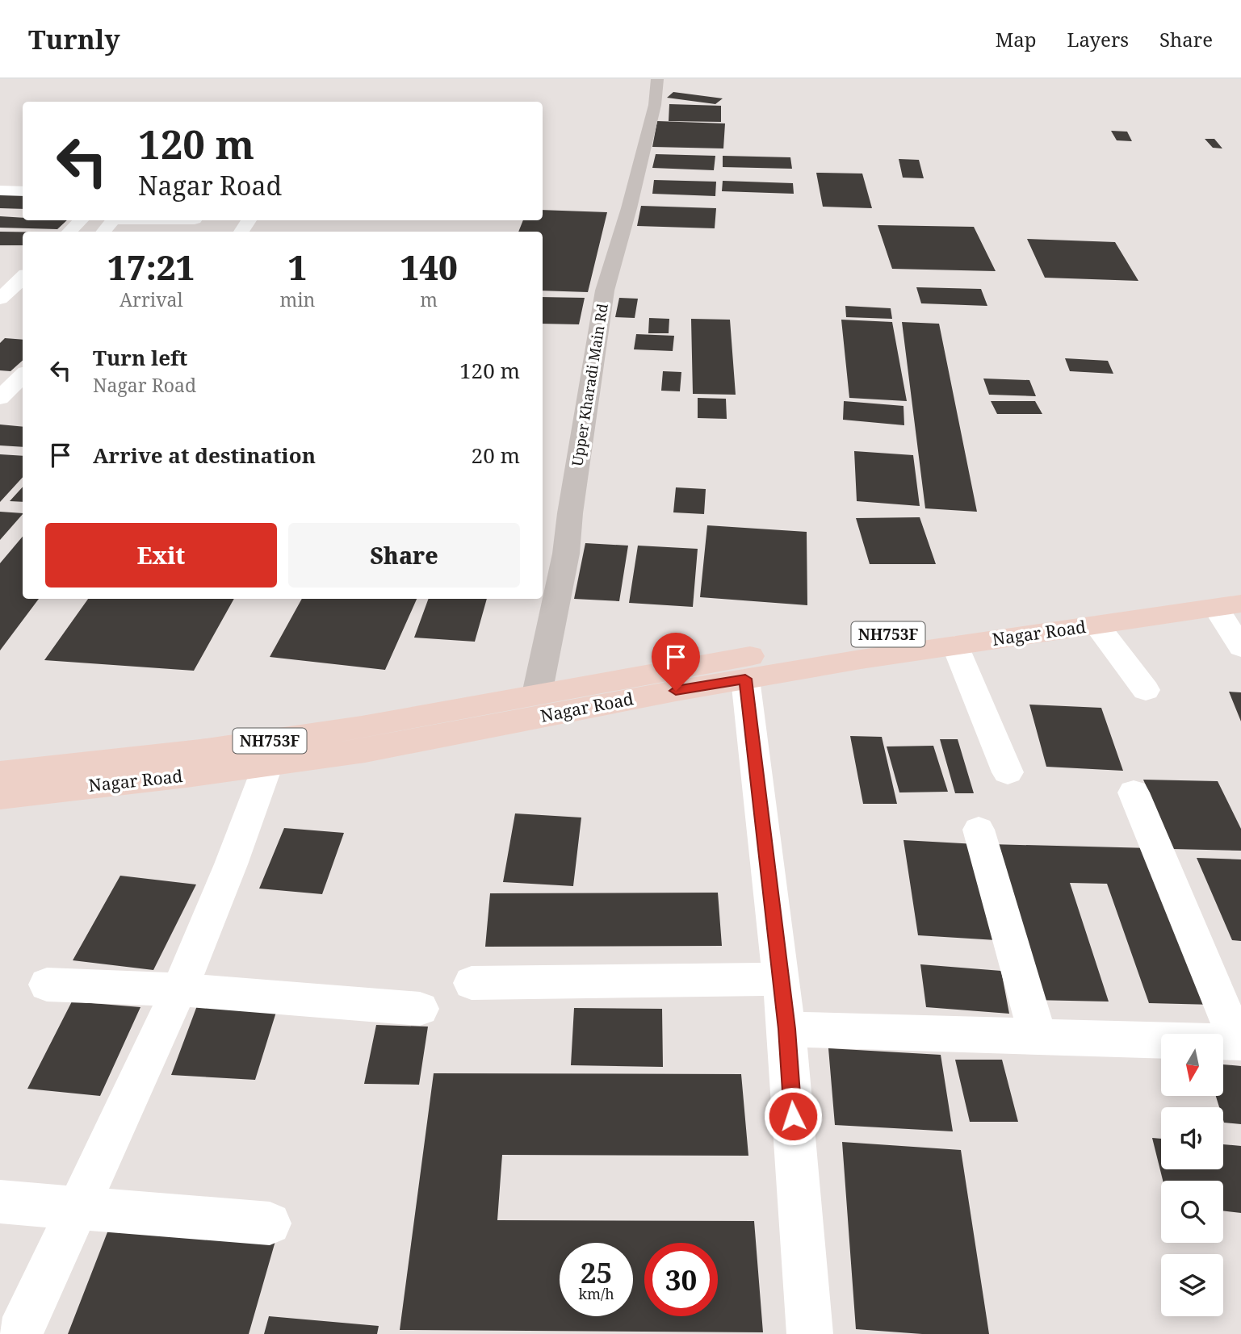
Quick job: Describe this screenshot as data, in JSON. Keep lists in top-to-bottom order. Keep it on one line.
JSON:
{"streets":{"highway":["Nagar Road","NH753F"],"street":["Upper Kharadi Main Rd"]},"crossings":[["Upper Kharadi Main Rd","Nagar Road"]],"north":"bottom","page":{"header":"Turnly","nav":["Map","Layers","Share"],"turn":["120 m","Nagar Road"],"eta":["17:21","Arrival","1","min","140","m"],"list":[{"name":"Turn left","note":"Nagar Road","value":"120 m"},{"name":"Arrive at destination","value":"20 m"}],"buttons":["Exit","Share"],"speed":"25 km/h","limit":"30"}}
